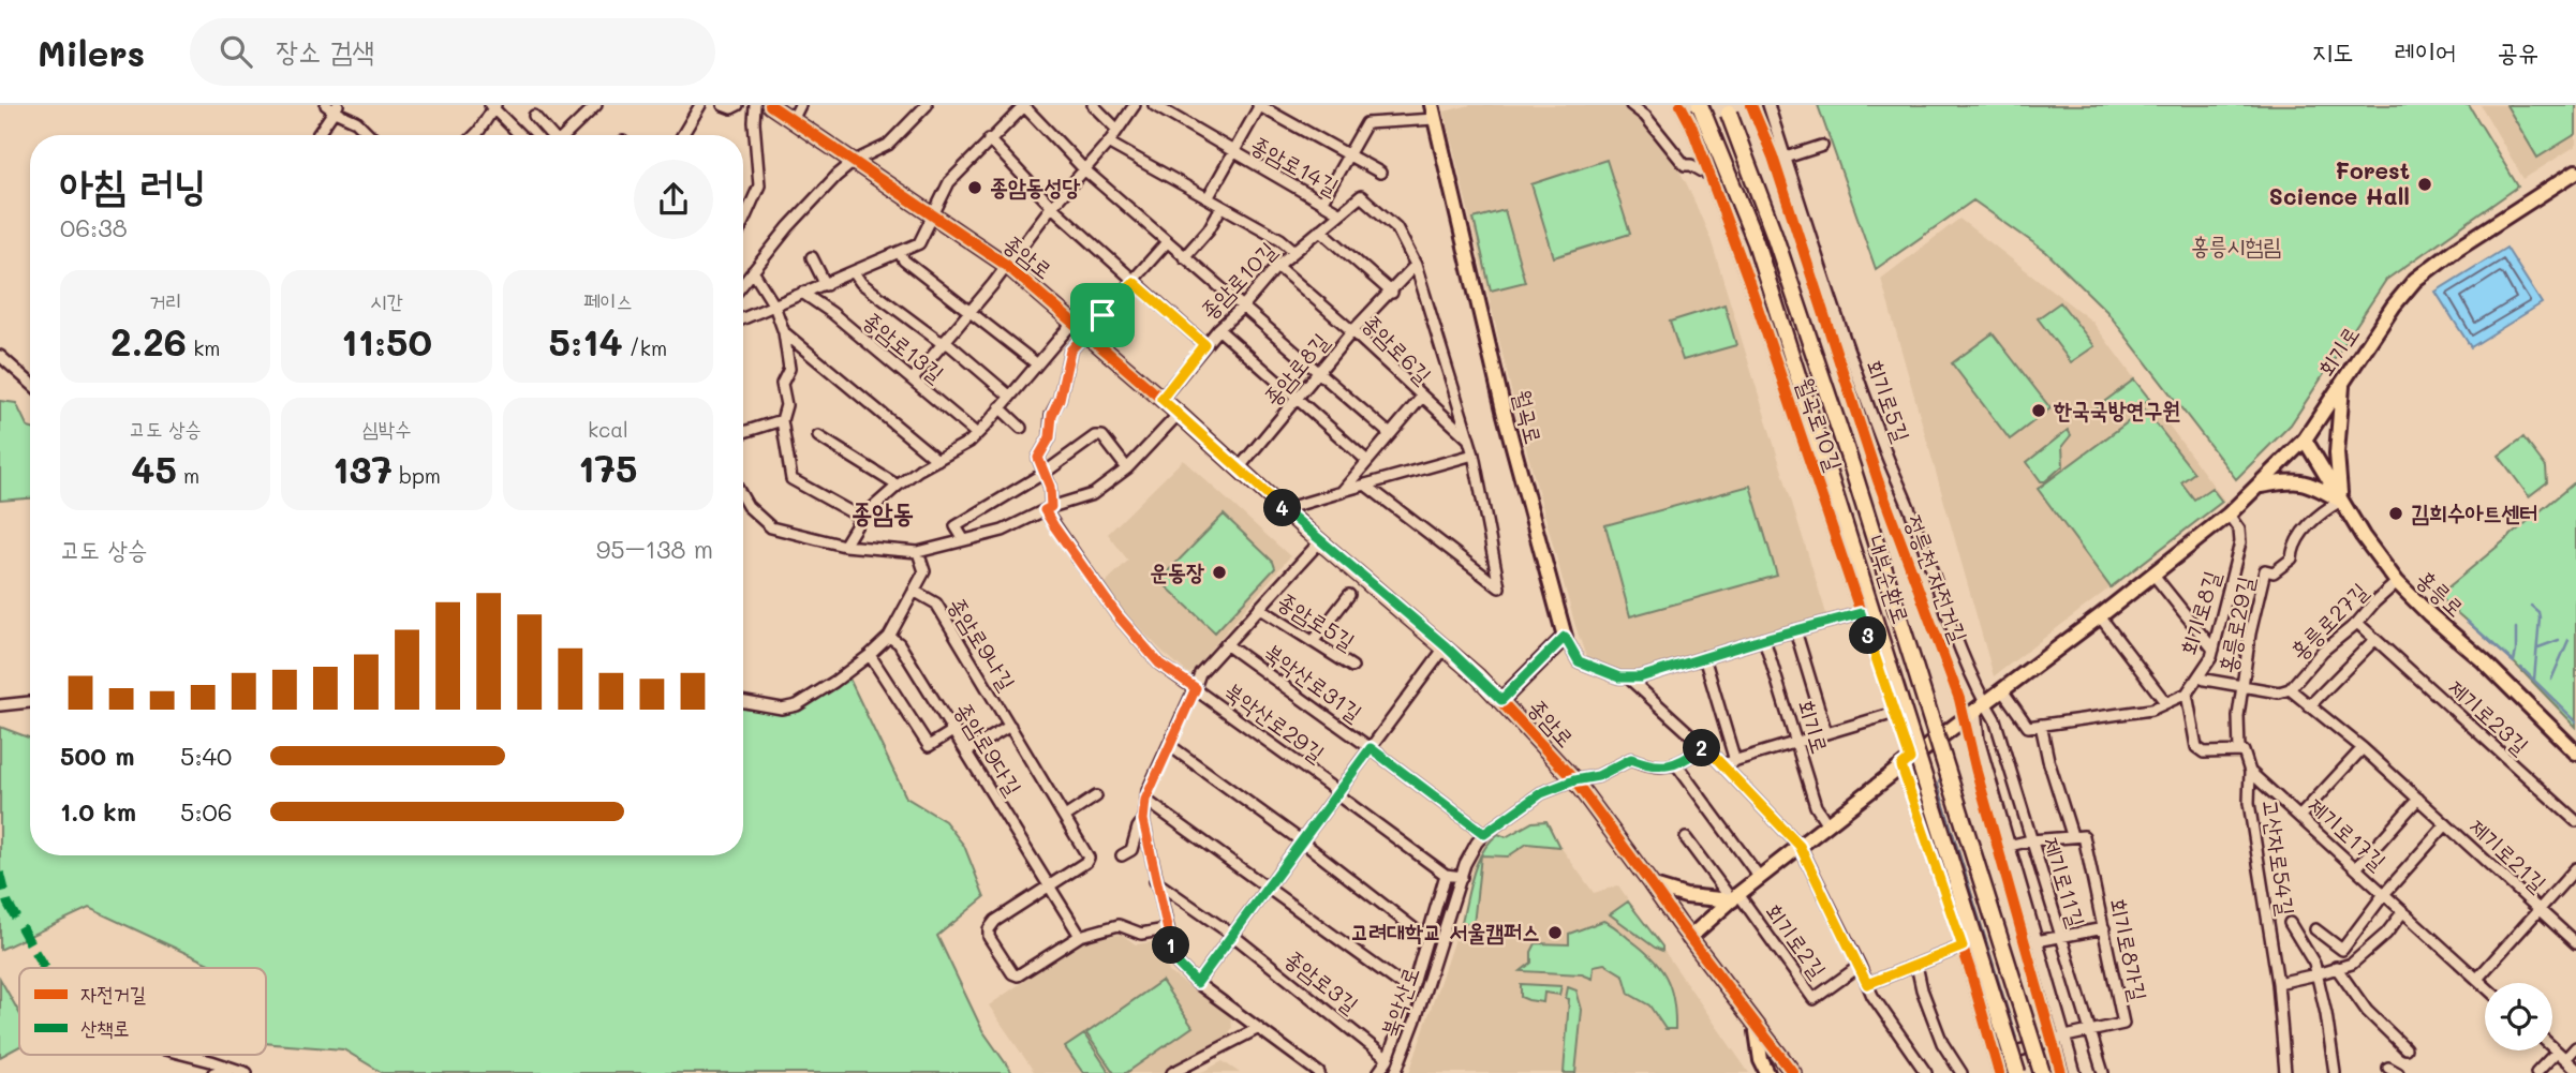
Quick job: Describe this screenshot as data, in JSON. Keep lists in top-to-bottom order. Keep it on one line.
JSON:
{"streets":{"highway":["내부순환로"],"main road":["종암로","회기로","월곡로","홍릉로"],"street":["종암로14길","종암로10길","종암로13길","종암로6길","종암로8길","회기로5길","월곡로10길","회기로8길","종암로5길","홍릉로27길","홍릉로29길","종암로9나길","북악산로31길","제기로23길","북악산로29길","종암로9다길","제기로17길","제기로21길","고산자로54길","제기로11길","회기로2길","회기로8가길","종암로3길","북악산로"],"cycle path":["정릉천 자전거길"]},"crossings":[["종암로14길","종암로10길"],["종암로14길","월곡로"],["종암로","종암로10길"],["종암로","종암로13길"],["종암로","회기로"],["종암로","종암로8길"],["종암로","종암로5길"],["종암로","북악산로"],["종암로10길","종암로6길"],["종암로10길","종암로8길"],["종암로6길","종암로8길"],["회기로","회기로5길"],["회기로","월곡로10길"],["회기로","홍릉로"],["회기로","회기로8길"],["회기로","제기로11길"],["회기로","회기로2길"],["회기로5길","제기로11길"],["월곡로10길","회기로8가길"],["홍릉로","홍릉로27길"],["홍릉로","홍릉로29길"],["종암로5길","북악산로31길"],["종암로5길","북악산로29길"],["종암로5길","종암로3길"],["홍릉로27길","제기로23길"],["홍릉로27길","제기로21길"],["홍릉로29길","고산자로54길"],["종암로9나길","종암로9다길"],["북악산로31길","북악산로"],["제기로17길","제기로21길"],["제기로17길","고산자로54길"],["제기로11길","회기로8가길"]],"districts":["종암동"],"parks":["홍릉시험림"],"places":["Forest Science Hall","종암동성당","한국국방연구원","김희수아트센터","운동장","고려대학교 서울캠퍼스"],"legend":["자전거길","산책로"],"page":{"header":"Milers","search":"장소 검색","nav":["지도","레이어","공유"],"heading":["아침 러닝","06:38"],"stats":[["거리","2.26 km"],["시간","11:50"],["페이스","5:14 /km"],["고도 상승","45 m"],["심박수","137 bpm"],["kcal","175"]],"pins":["4","3","2","1"],"chart":["고도 상승","95–138 m"],"list":[{"name":"500 m","note":"5:40"},{"name":"1.0 km","note":"5:06"}]}}
